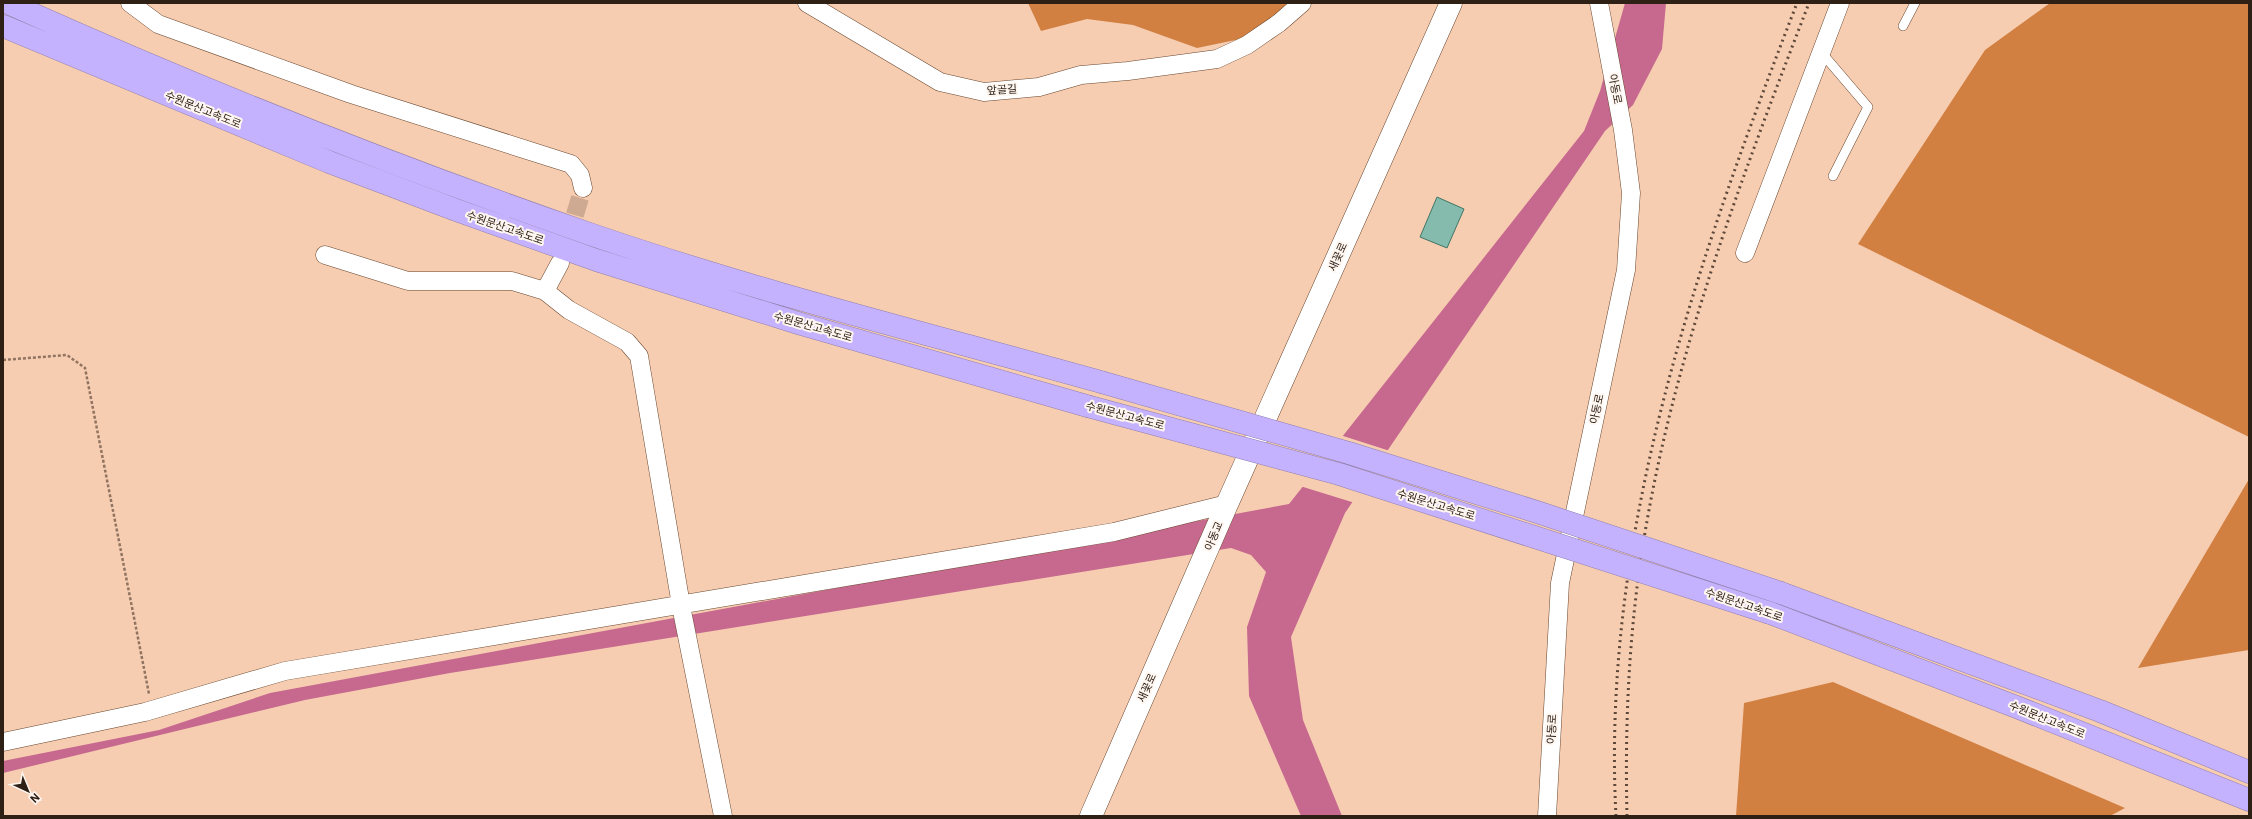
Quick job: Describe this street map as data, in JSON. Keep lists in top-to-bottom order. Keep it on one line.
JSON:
{"streets":{"highway":["수원문산고속도로"],"street":["아동로","앞골길","새꽃로","아동교"]},"crossings":[["새꽃로","아동교"]],"north":"bottom right"}
